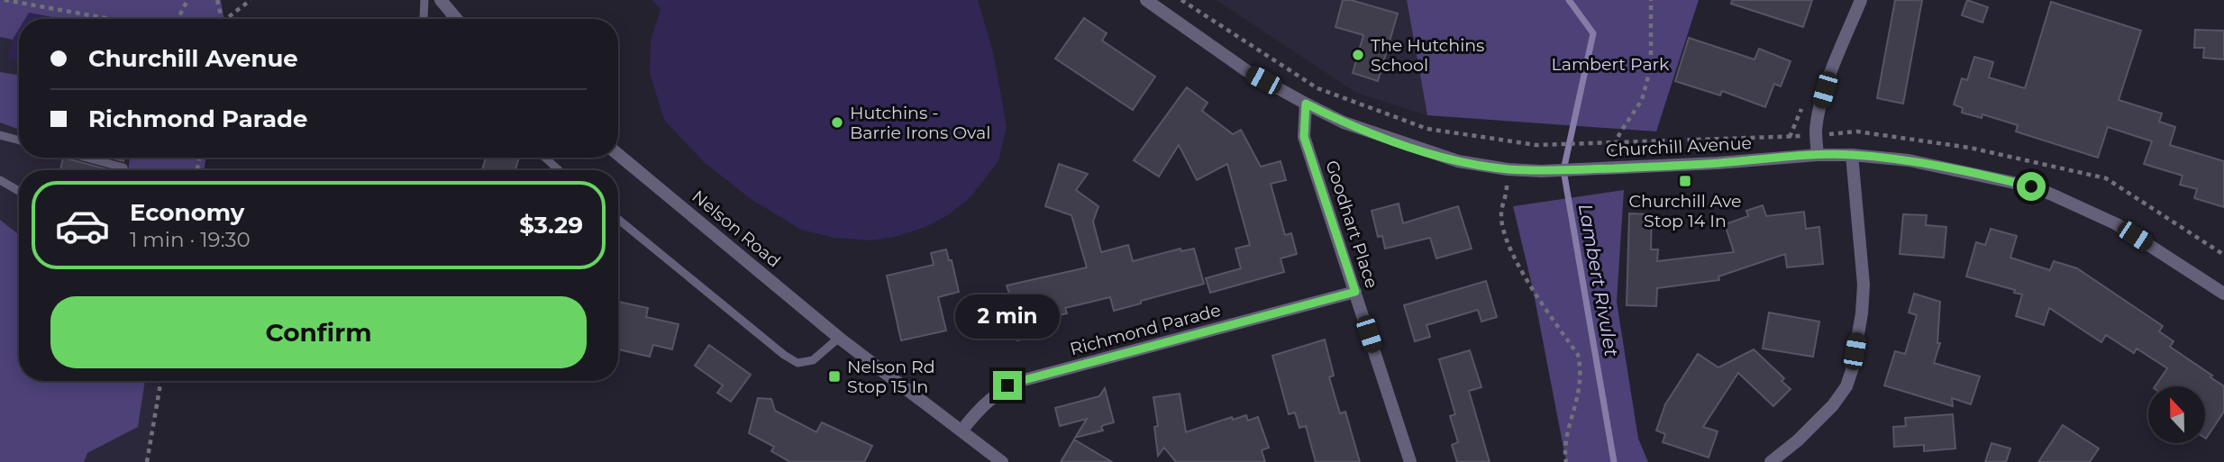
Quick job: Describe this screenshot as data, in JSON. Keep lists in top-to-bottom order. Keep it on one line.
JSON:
{"streets":{"street":["Churchill Avenue","Goodhart Place","Nelson Road","Richmond Parade"]},"crossings":[["Churchill Avenue","Goodhart Place"],["Goodhart Place","Richmond Parade"],["Nelson Road","Richmond Parade"]],"water":["Lambert Rivulet"],"parks":["Lambert Park"],"places":{"other":["The Hutchins School","Hutchins - Barrie Irons Oval"],"transit":["Churchill Ave Stop 14 In","Nelson Rd Stop 15 In"]},"north":"top","page":{"banner":["Churchill Avenue","Richmond Parade"],"list":[{"name":"Economy","note":"1 min · 19:30","value":"$3.29"}],"buttons":"Confirm","bubble":"2 min"}}
